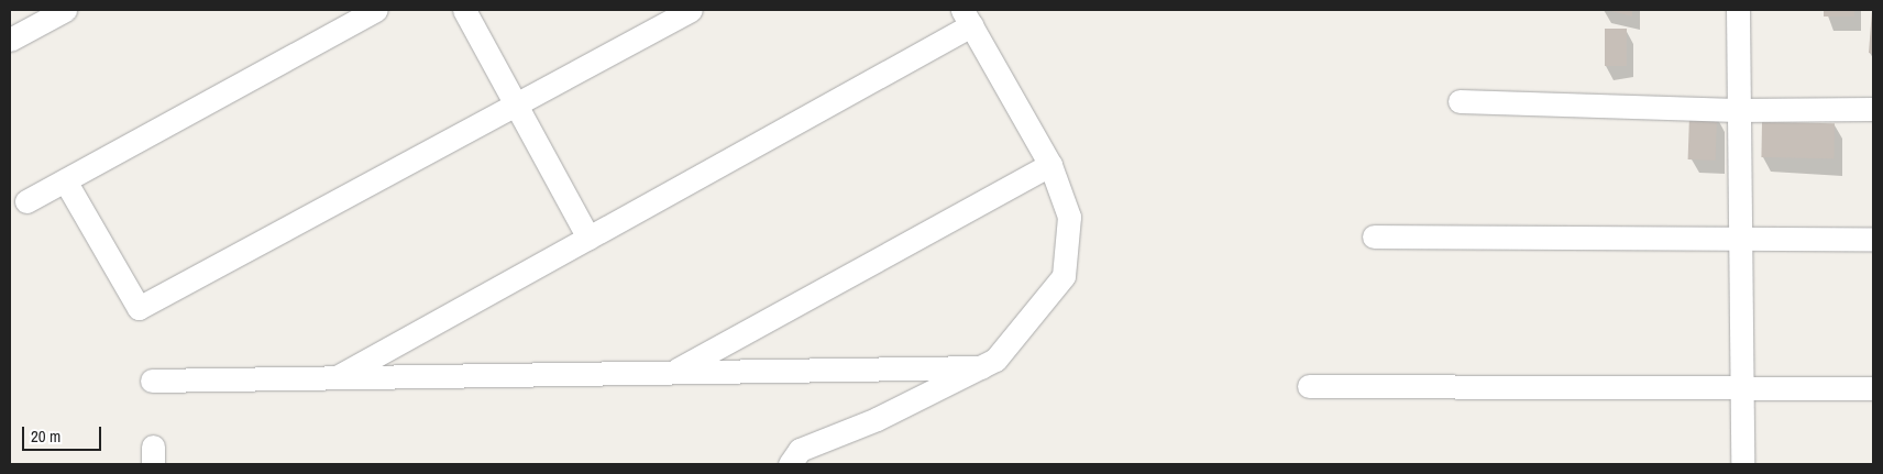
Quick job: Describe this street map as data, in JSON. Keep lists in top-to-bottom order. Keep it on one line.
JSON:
{"scale_bar":"20 m"}
